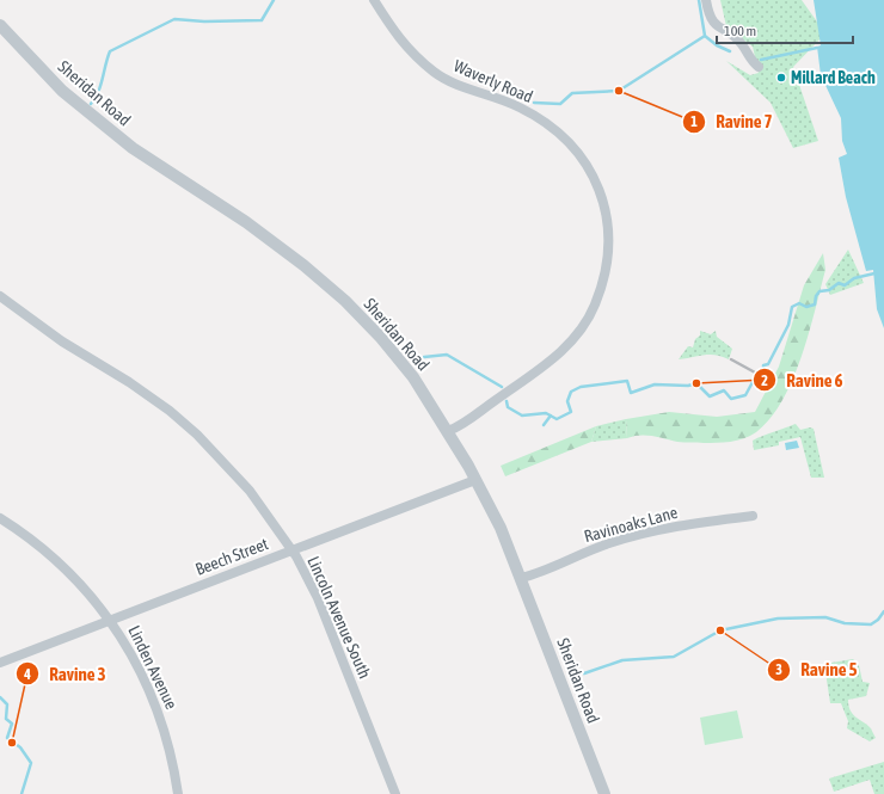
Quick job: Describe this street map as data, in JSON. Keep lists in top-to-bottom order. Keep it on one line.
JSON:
{"streets":{"street":["Waverly Road","Sheridan Road","Ravinoaks Lane","Beech Street","Lincoln Avenue South","Linden Avenue"]},"crossings":[["Waverly Road","Sheridan Road"],["Sheridan Road","Ravinoaks Lane"],["Sheridan Road","Beech Street"],["Beech Street","Lincoln Avenue South"],["Beech Street","Linden Avenue"]],"places":["Millard Beach","Ravine 7","Ravine 6","Ravine 5","Ravine 3"],"scale_bar":"100 m"}
